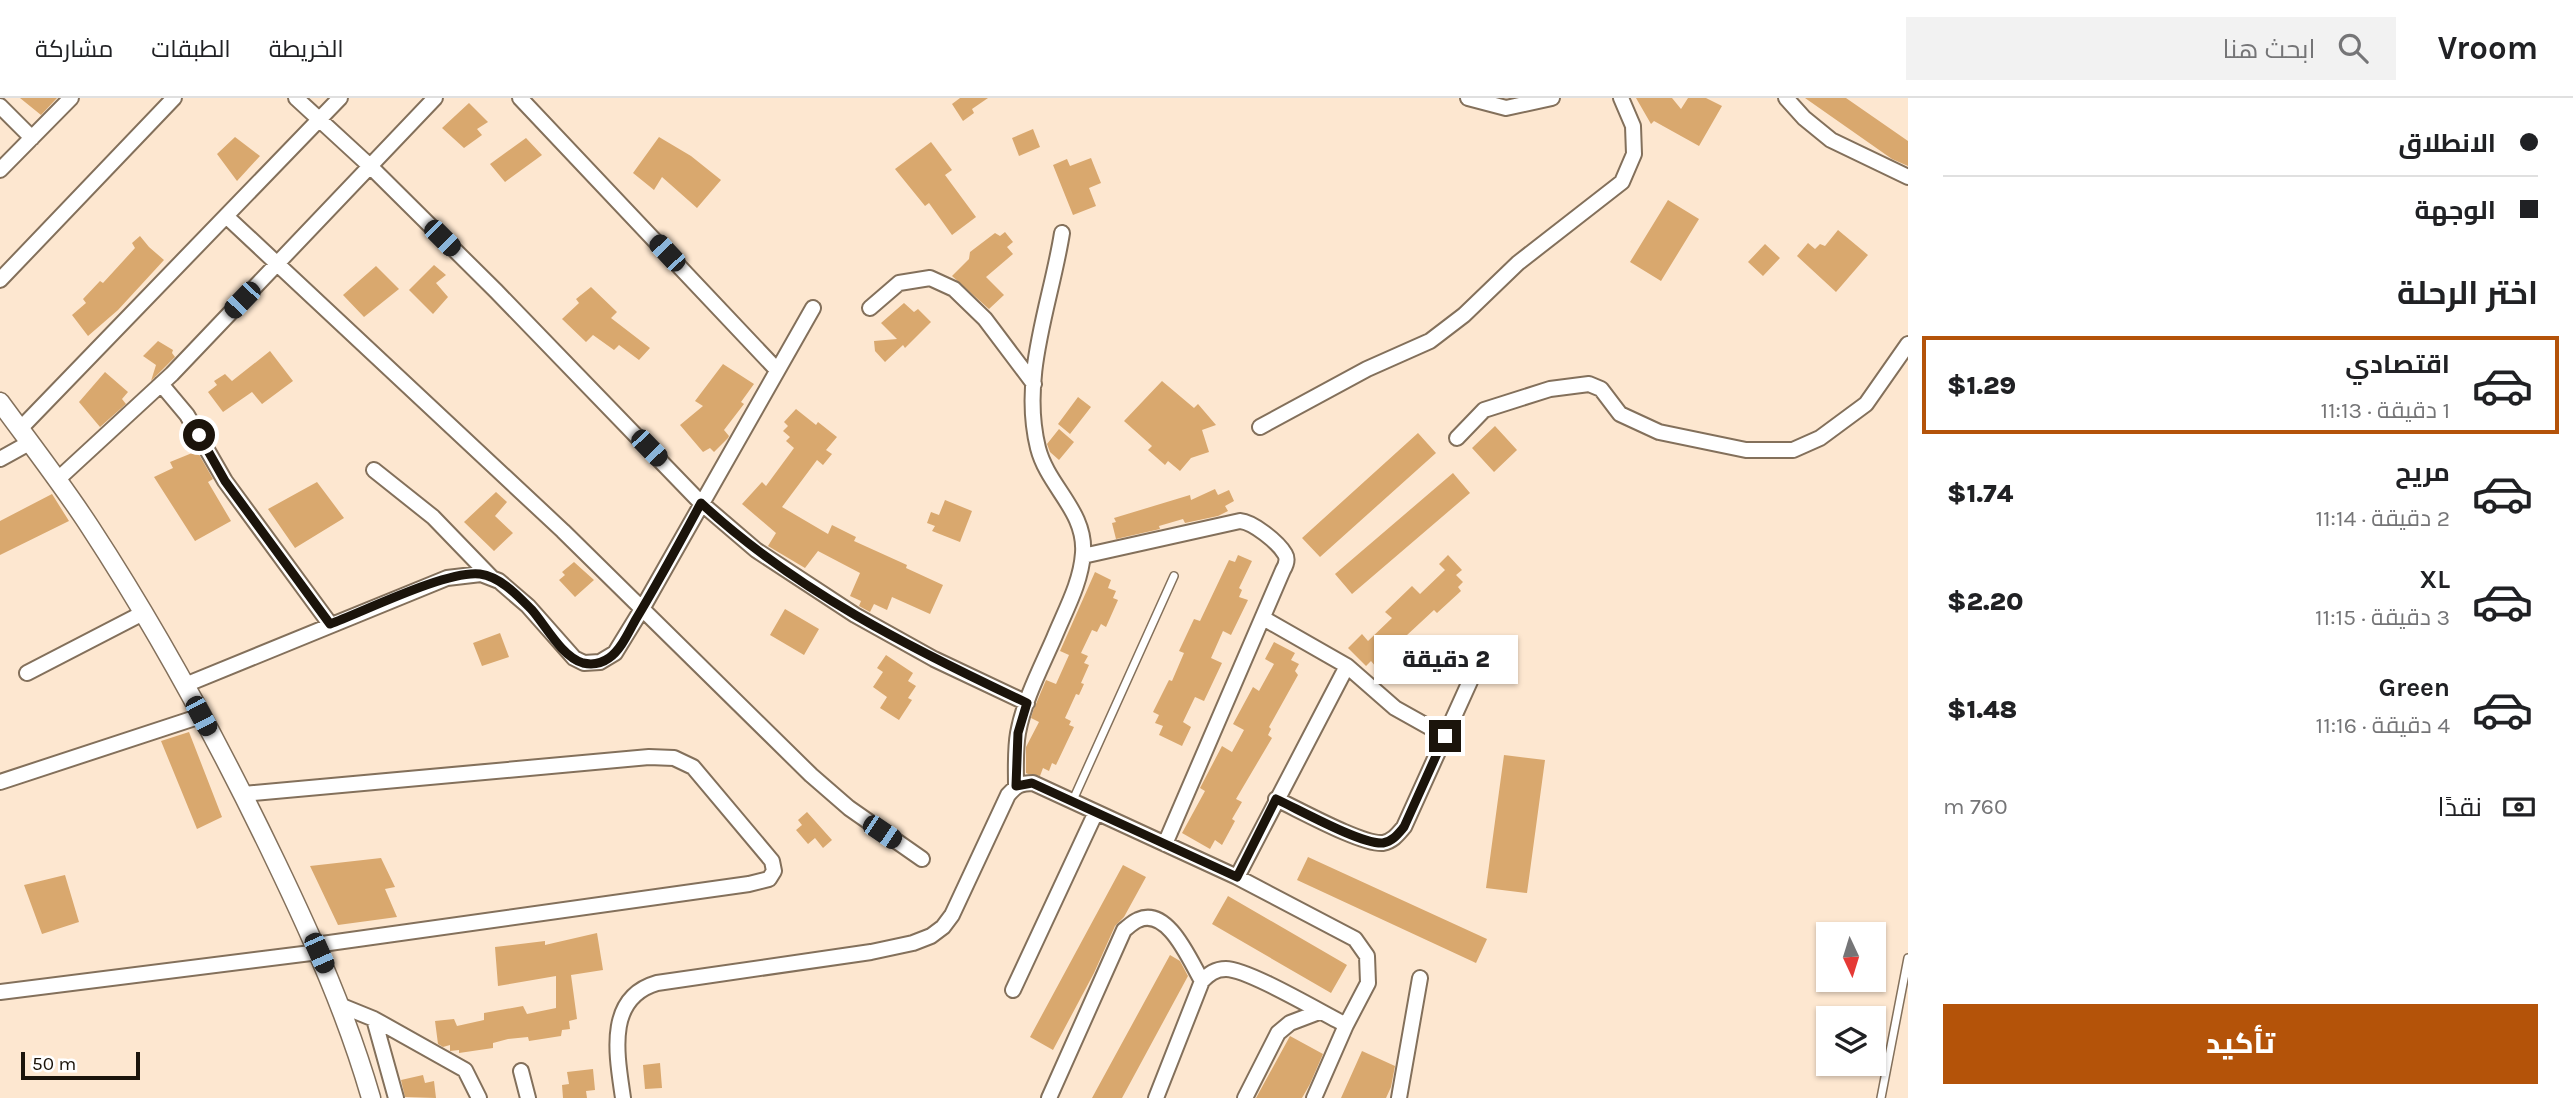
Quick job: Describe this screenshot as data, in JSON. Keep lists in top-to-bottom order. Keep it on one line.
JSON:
{"scale_bar":"50 m","north":"bottom","page":{"header":"Vroom","search":"ابحث هنا","nav":["الخريطة","الطبقات","مشاركة"],"banner":["الانطلاق","الوجهة"],"heading":"اختر الرحلة","list":[{"name":"اقتصادي","note":"1 دقيقة · 11:13","value":"$1.29"},{"name":"مريح","note":"2 دقيقة · 11:14","value":"$1.74"},{"name":"XL","note":"3 دقيقة · 11:15","value":"$2.20"},{"name":"Green","note":"4 دقيقة · 11:16","value":"$1.48"}],"bubble":"2 دقيقة","pay":["نقدًا","760 m"],"buttons":"تأكيد","scale":"50 m"}}
